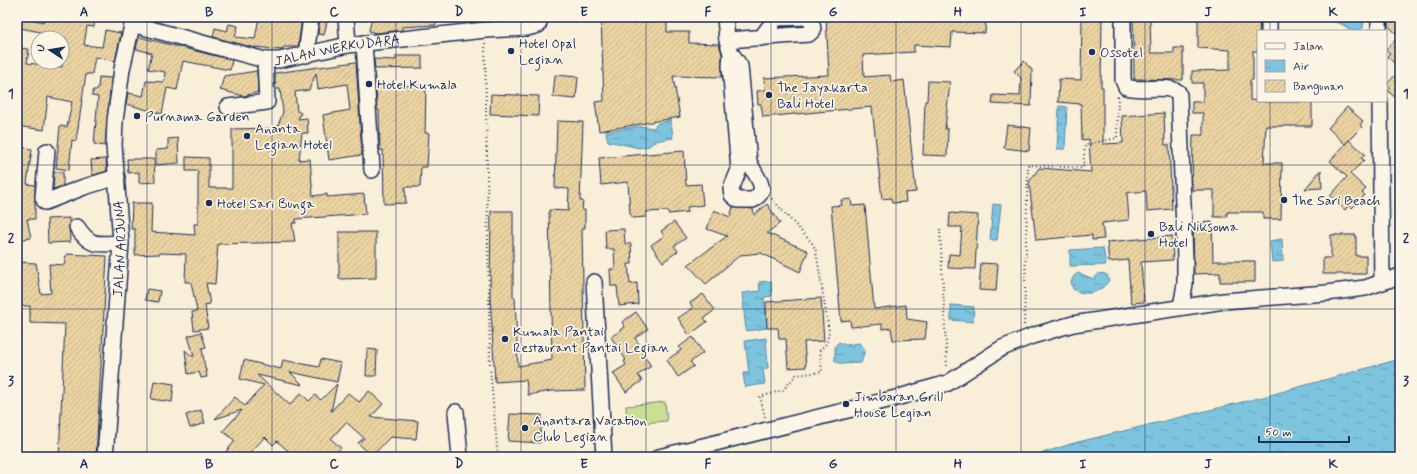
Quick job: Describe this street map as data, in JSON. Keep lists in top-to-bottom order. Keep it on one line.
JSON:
{"streets":{"street":["JALAN WERKUDARA","JALAN ARJUNA"]},"crossings":[["JALAN WERKUDARA","JALAN ARJUNA"]],"places":["Hotel Opal Legian","Ossotel","Hotel Kumala","The Jayakarta Bali Hotel","Purnama Garden","Ananta Legian Hotel","The Sari Beach","Hotel Sari Bunga","Bali Niksoma Hotel","Kumala Pantai Restaurant Pantai Legian","Jimbaran Grill House Legian","Anantara Vacation Club Legian"],"legend":["Jalan","Air","Bangunan"],"scale_bar":"50 m","north":"left","grid":{"columns":["A","B","C","D","E","F","G","H","I","J","K"],"rows":["1","2","3"]}}
